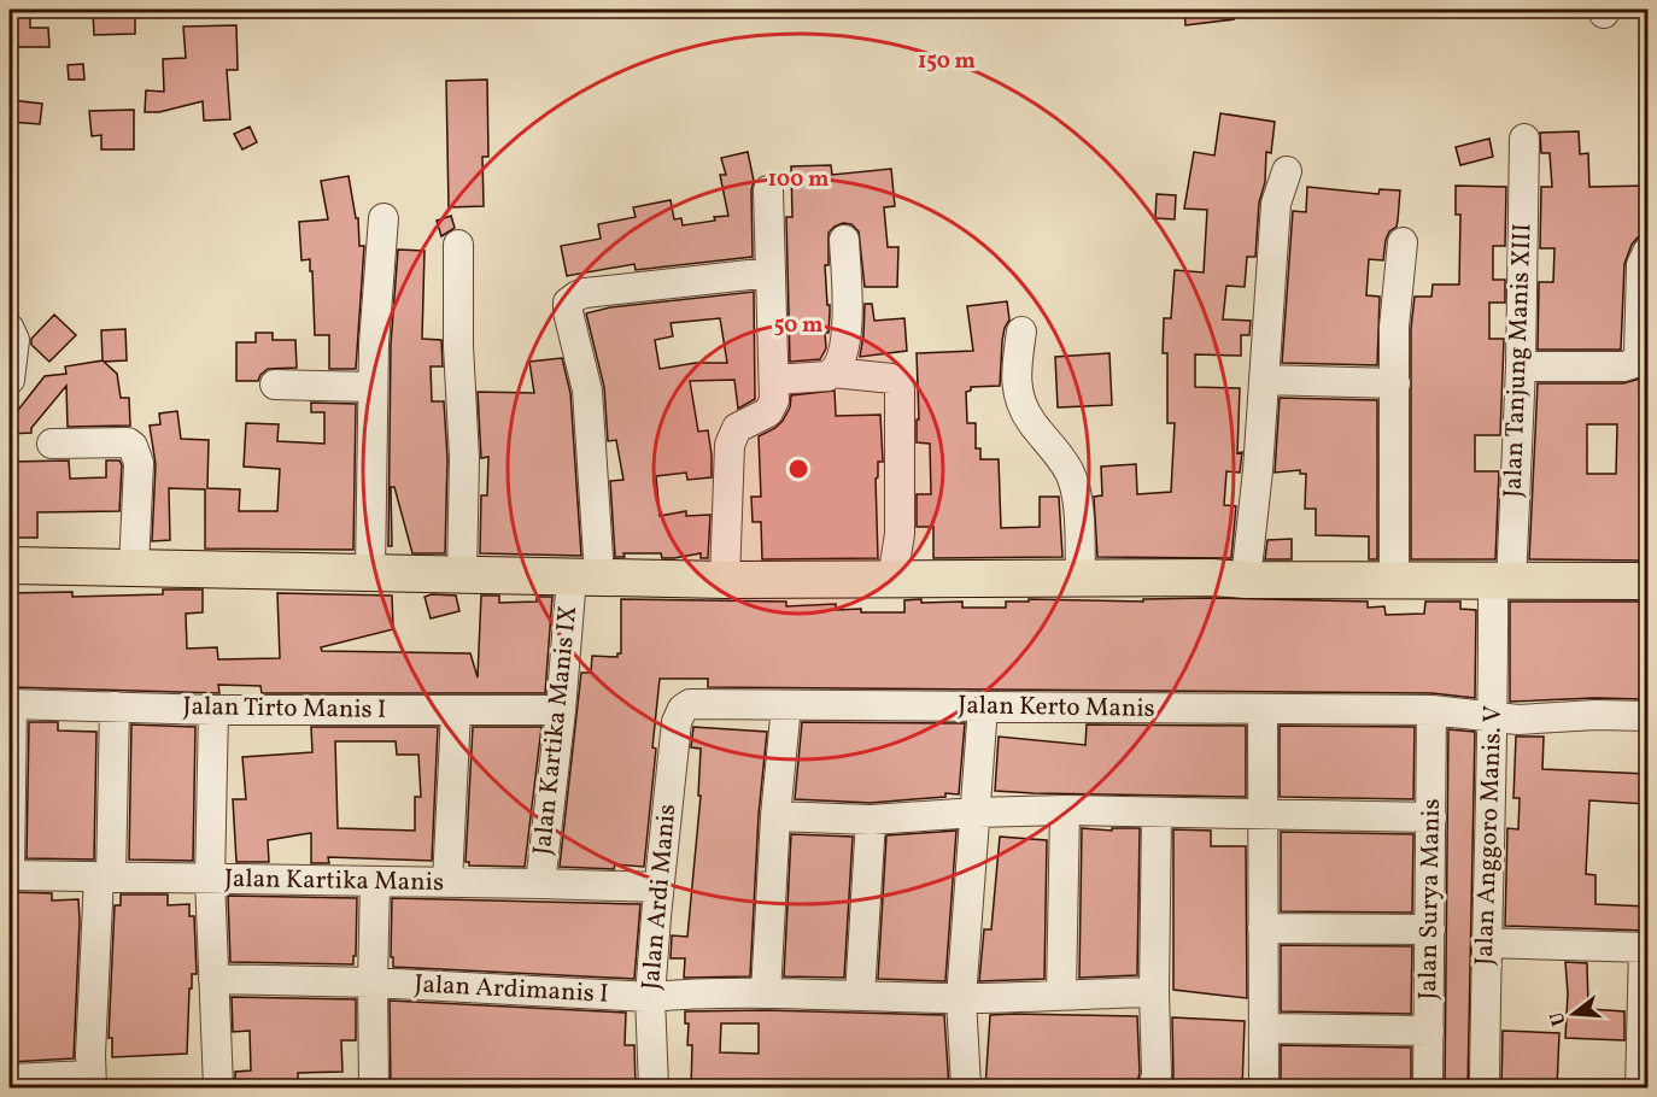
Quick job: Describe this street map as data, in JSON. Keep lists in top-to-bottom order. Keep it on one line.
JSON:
{"streets":{"street":["Jalan Tanjung Manis XIII","Jalan Kerto Manis","Jalan Tirto Manis I","Jalan Kartika Manis IX","Jalan Anggoro Manis. V","Jalan Kartika Manis","Jalan Ardi Manis","Jalan Surya Manis","Jalan Ardimanis I"]},"crossings":[["Jalan Tanjung Manis XIII","Jalan Anggoro Manis. V"],["Jalan Kerto Manis","Jalan Anggoro Manis. V"],["Jalan Kerto Manis","Jalan Ardi Manis"],["Jalan Kerto Manis","Jalan Surya Manis"],["Jalan Tirto Manis I","Jalan Kartika Manis IX"],["Jalan Kartika Manis IX","Jalan Kartika Manis"],["Jalan Kartika Manis","Jalan Ardi Manis"],["Jalan Ardi Manis","Jalan Ardimanis I"]],"north":"left","rings":["150 m","100 m","50 m"]}
